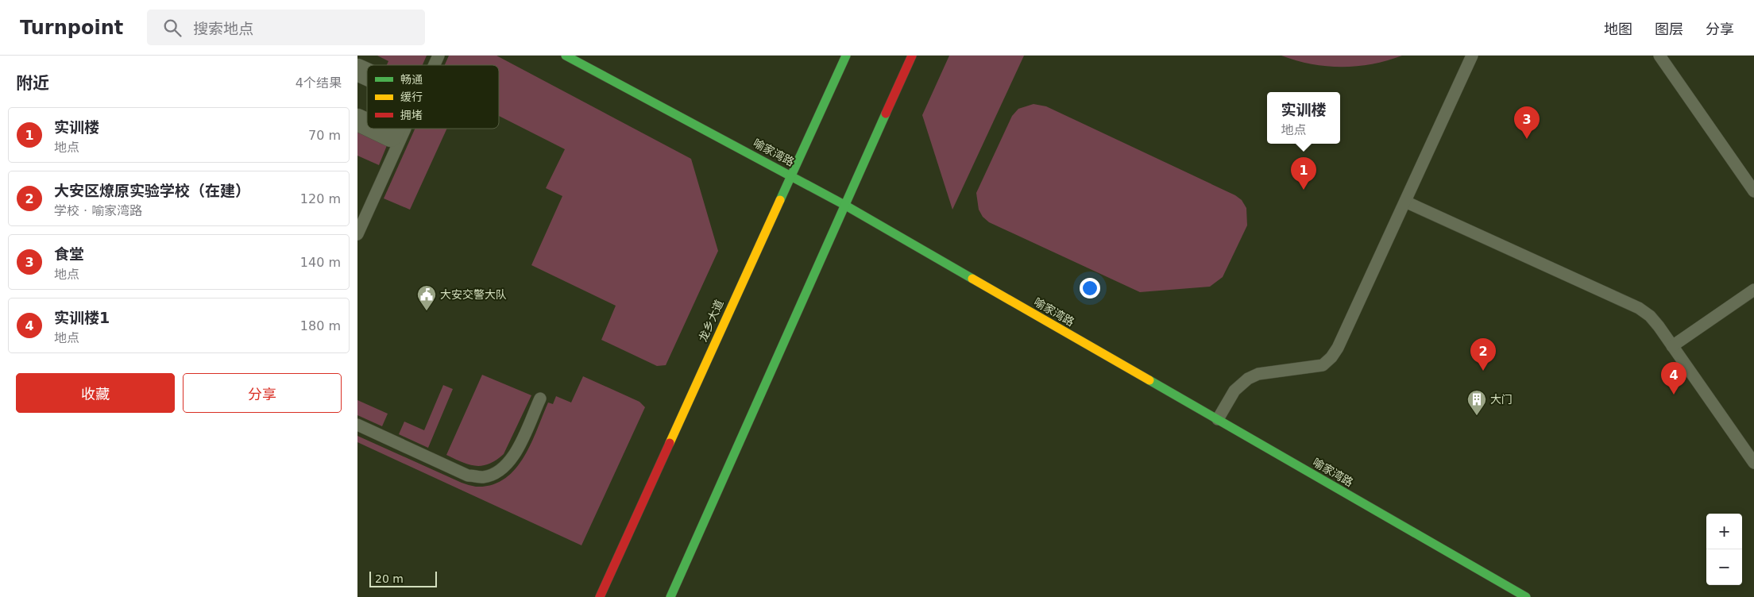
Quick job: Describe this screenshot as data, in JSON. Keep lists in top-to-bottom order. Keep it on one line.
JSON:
{"streets":{"main road":["喻家湾路","龙乡大道"]},"crossings":[["喻家湾路","龙乡大道"]],"places":{"public building":["大安交警大队"],"building":["大门"]},"legend":["畅通","缓行","拥堵"],"scale_bar":"20 m","page":{"header":"Turnpoint","search":"搜索地点","nav":["地图","图层","分享"],"heading":["附近","4个结果"],"popup":["实训楼","地点"],"pins":["3","1","2","4"],"list":[{"mark":"1","name":"实训楼","note":"地点","value":"70 m"},{"mark":"2","name":"大安区燎原实验学校（在建）","note":"学校 · 喻家湾路","value":"120 m"},{"mark":"3","name":"食堂","note":"地点","value":"140 m"},{"mark":"4","name":"实训楼1","note":"地点","value":"180 m"}],"buttons":["收藏","分享"],"map_buttons":["+","−"],"scale":"20 m"}}
